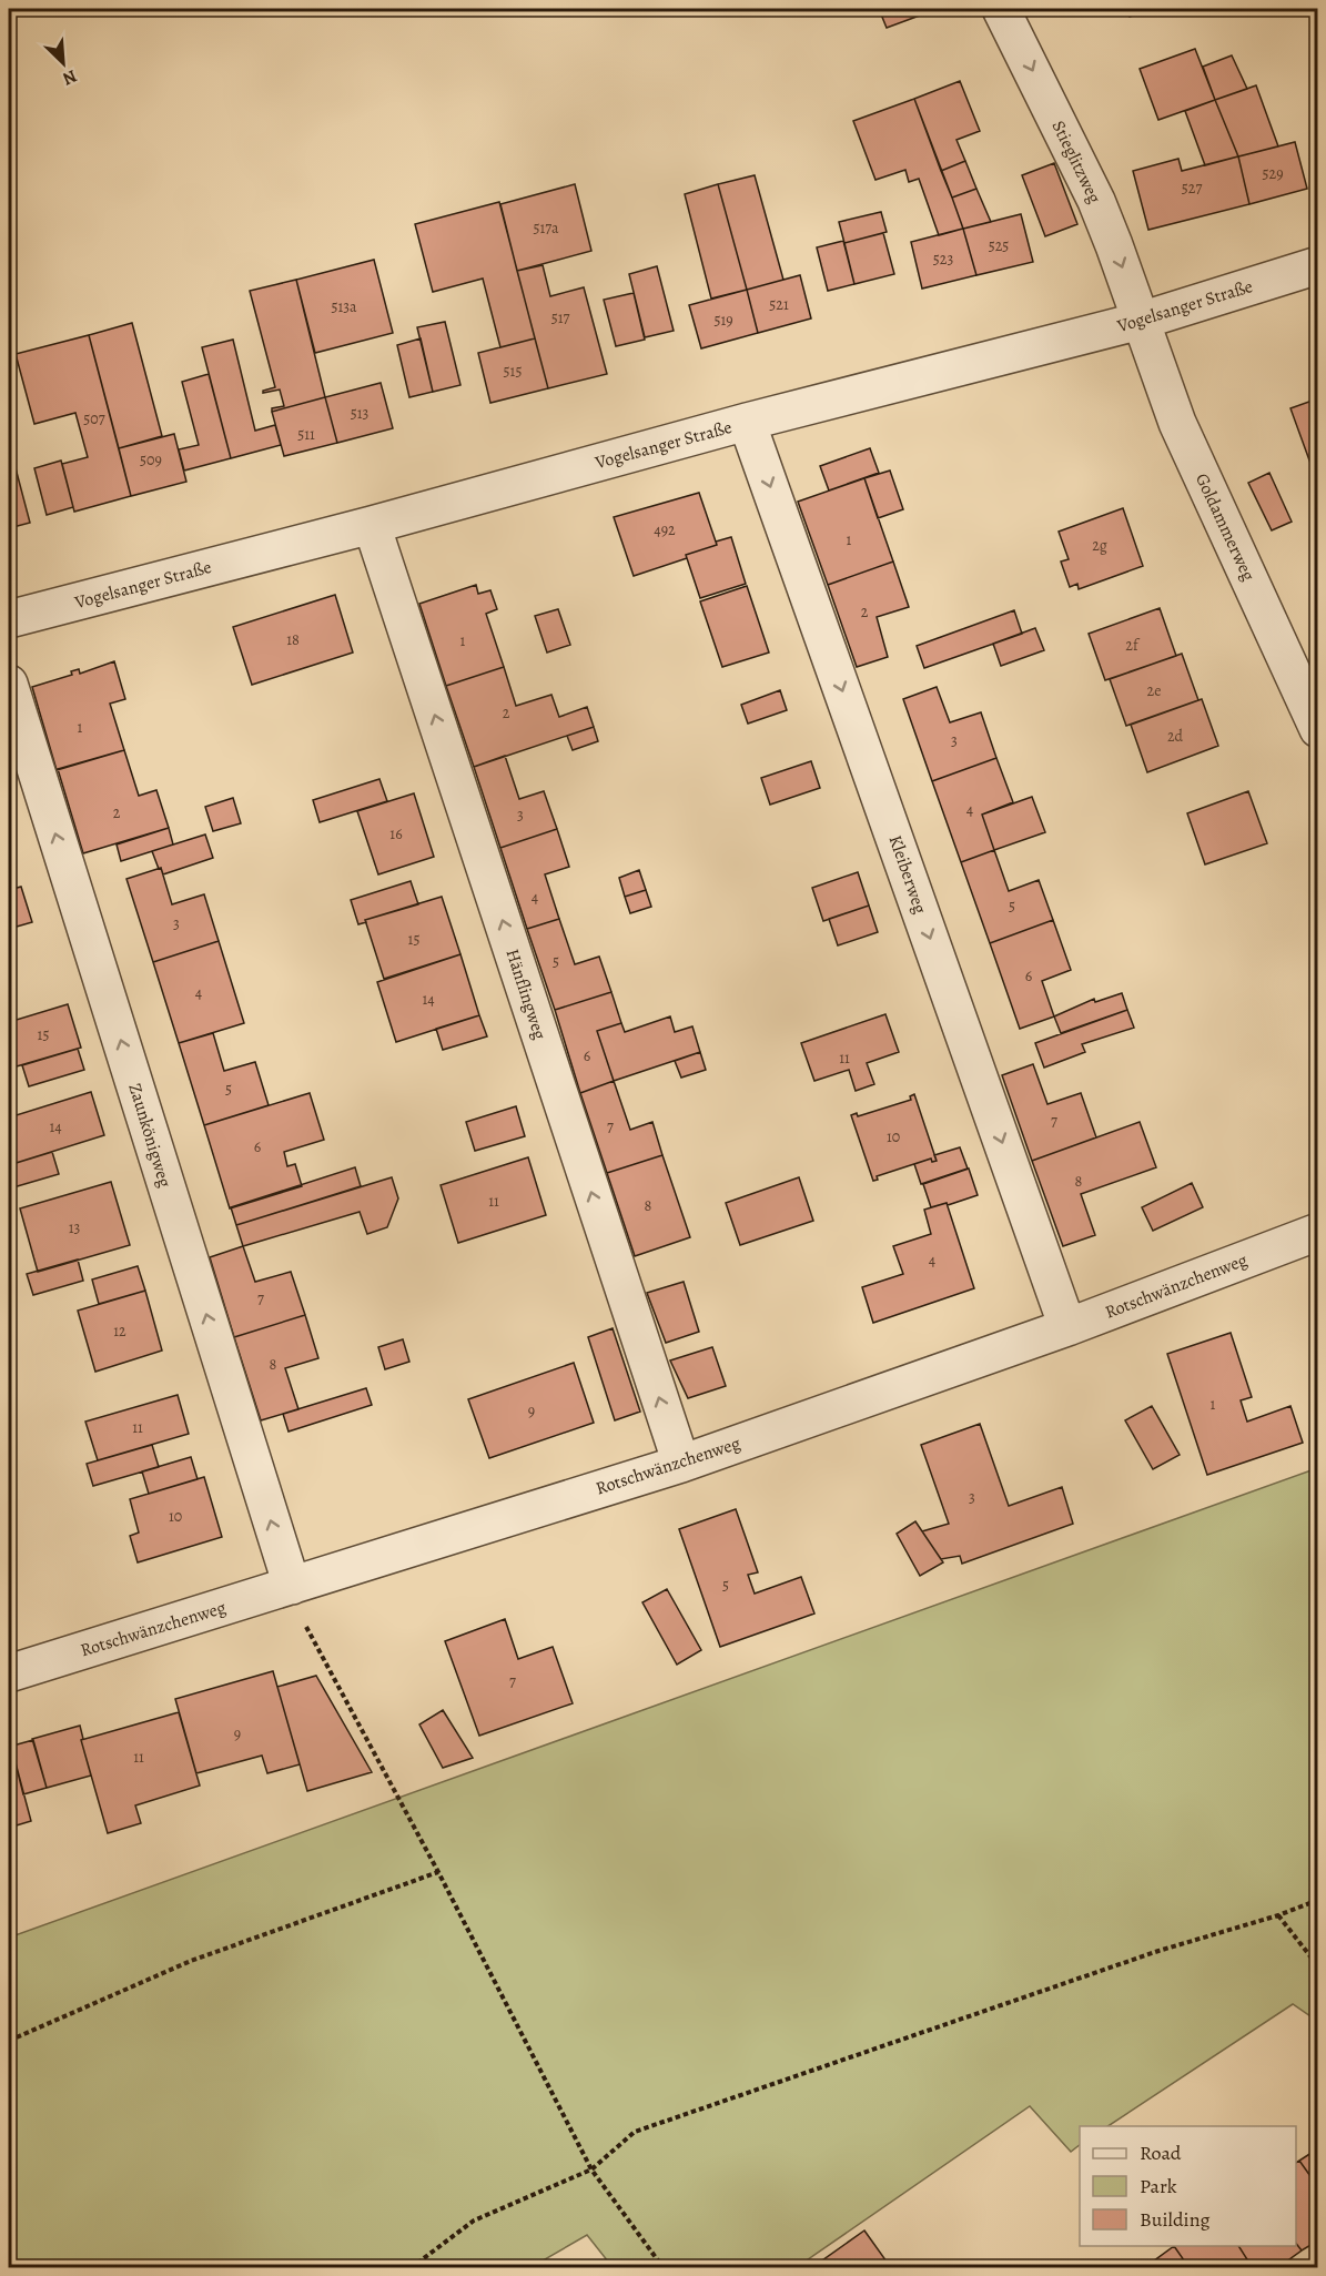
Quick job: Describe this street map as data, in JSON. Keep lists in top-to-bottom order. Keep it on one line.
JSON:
{"streets":{"street":["Stieglitzweg","Vogelsanger Straße","Goldammerweg","Kleiberweg","Hänflingweg","Zaunkönigweg","Rotschwänzchenweg"]},"crossings":[["Stieglitzweg","Vogelsanger Straße"],["Stieglitzweg","Goldammerweg"],["Vogelsanger Straße","Goldammerweg"],["Vogelsanger Straße","Kleiberweg"],["Vogelsanger Straße","Hänflingweg"],["Kleiberweg","Rotschwänzchenweg"],["Hänflingweg","Rotschwänzchenweg"],["Zaunkönigweg","Rotschwänzchenweg"]],"one_way":["Stieglitzweg","Kleiberweg","Hänflingweg","Zaunkönigweg"],"house_numbers":["529","527","517a","525","523","521","513a","517","519","515","513","507","511","509","492","1","2g","2","18","1","2f","2e","2","1","2d","3","4","2","3","16","4","5","3","15","5","6","4","14","15","6","11","5","7","14","7","10","6","8","11","8","13","4","7","12","8","1","9","11","3","10","5","7","9","11"],"legend":["Road","Park","Building"],"north":"bottom right"}
